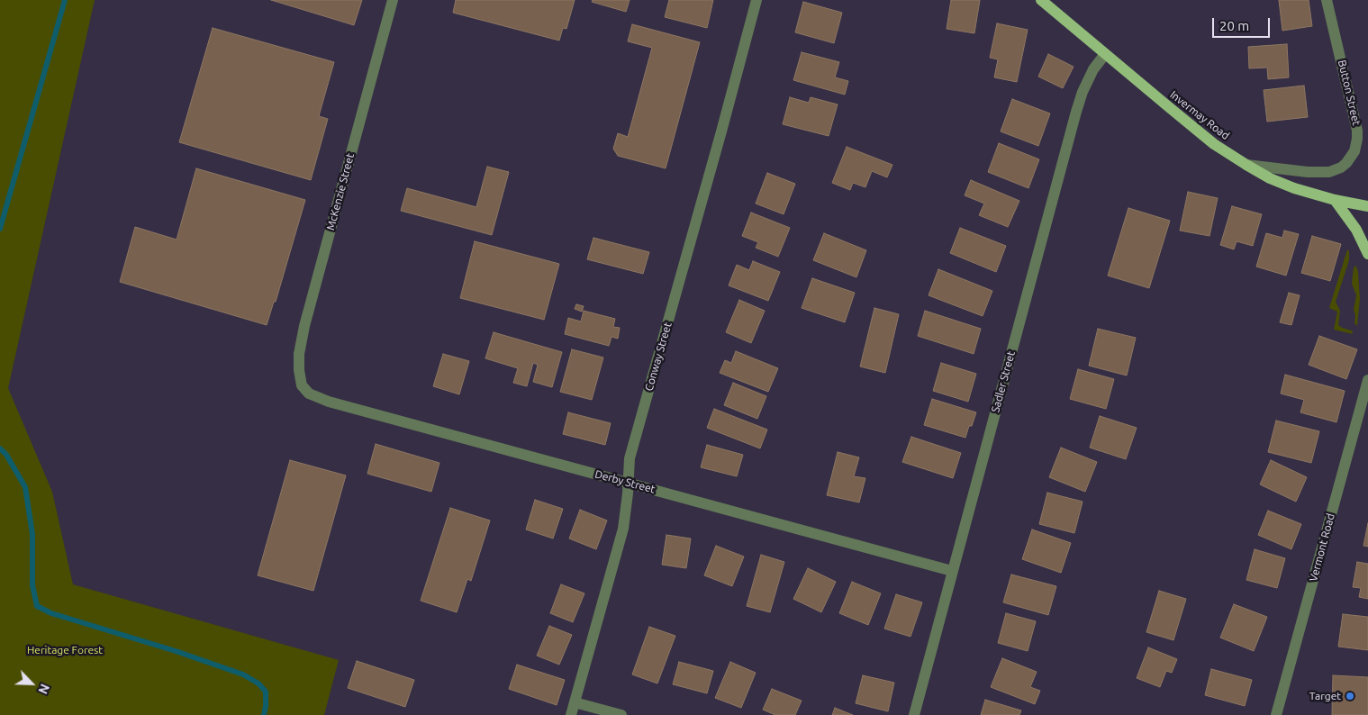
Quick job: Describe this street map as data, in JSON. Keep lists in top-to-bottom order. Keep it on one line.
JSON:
{"streets":{"main road":["Invermay Road"],"street":["Button Street","McKenzie Street","Conway Street","Sadler Street","Derby Street","Vermont Road"]},"crossings":[["Button Street","Invermay Road"],["Invermay Road","Sadler Street"],["McKenzie Street","Derby Street"],["Conway Street","Derby Street"],["Sadler Street","Derby Street"]],"parks":["Heritage Forest"],"places":["Target"],"scale_bar":"20 m","north":"bottom right"}
